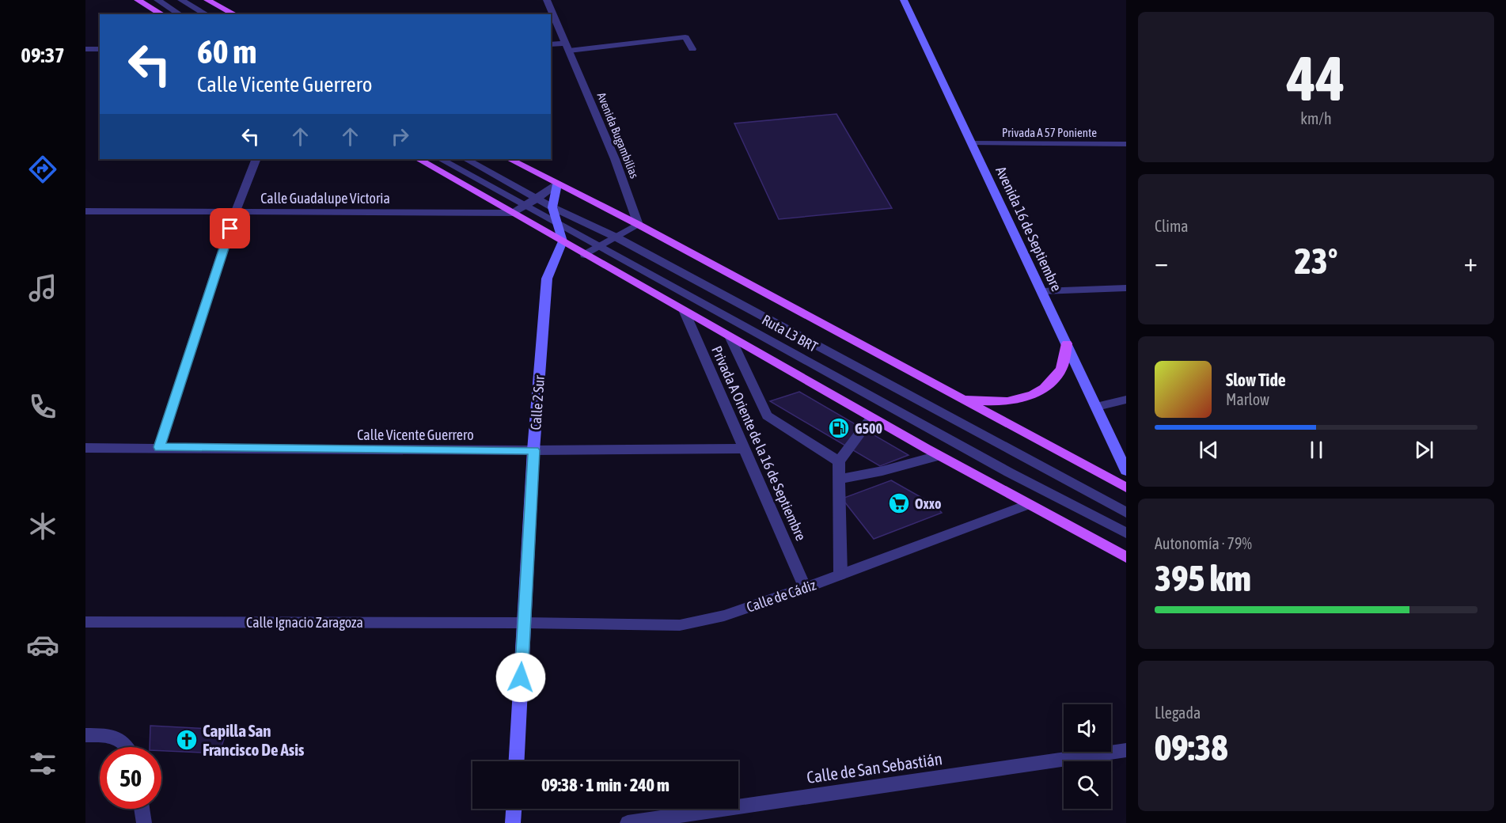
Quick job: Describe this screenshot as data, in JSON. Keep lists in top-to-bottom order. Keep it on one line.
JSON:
{"streets":{"main road":["Avenida 16 de Septiembre","Calle 2 Sur"],"street":["Privada A 57 Poniente","Avenida Bugambilias","Calle Guadalupe Victoria","Ruta L3 BRT","Calle Vicente Guerrero","Privada A Oriente de la 16 de Septiembre","Calle de Cádiz","Calle Ignacio Zaragoza","Calle de San Sebastián"]},"crossings":[["Privada A 57 Poniente","Avenida 16 de Septiembre"],["Calle 2 Sur","Calle Vicente Guerrero"],["Calle 2 Sur","Calle de Cádiz"],["Calle 2 Sur","Calle Ignacio Zaragoza"],["Calle Vicente Guerrero","Privada A Oriente de la 16 de Septiembre"],["Privada A Oriente de la 16 de Septiembre","Calle de Cádiz"],["Calle de Cádiz","Calle Ignacio Zaragoza"]],"places":{"fuel station":["G500"],"supermarket":["Oxxo"],"church":["Capilla San Francisco De Asis"]},"page":{"tabs":"09:37","tile":[["44","km/h"],"Clima",["Autonomía · 79%","395 km"],["Llegada","09:38"]],"turn":["60 m","Calle Vicente Guerrero"],"heat":["−","23°","+"],"song":["Slow Tide","Marlow"],"limit":"50","trip":"09:38 · 1 min · 240 m"}}
